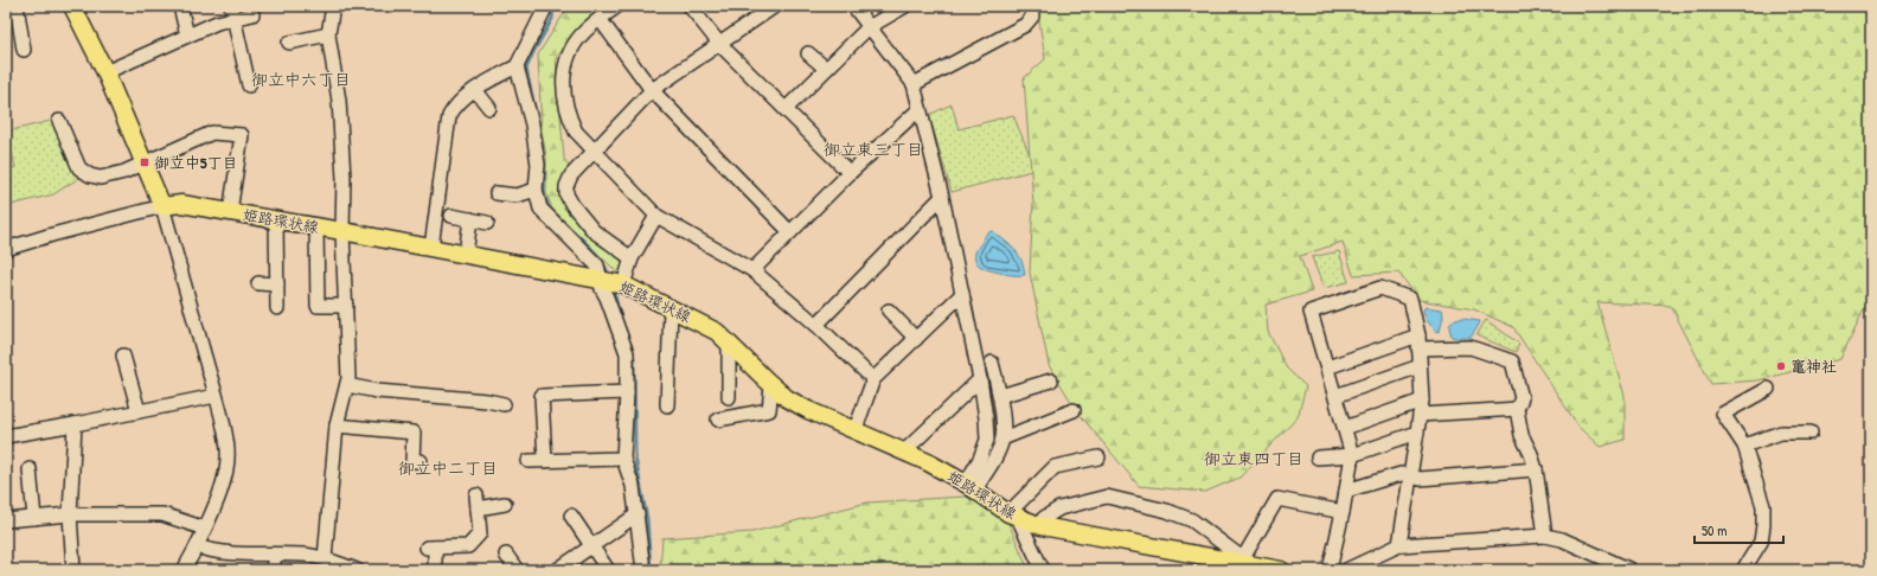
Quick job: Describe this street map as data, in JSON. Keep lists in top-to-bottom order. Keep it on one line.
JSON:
{"streets":{"main road":["姫路環状線"]},"districts":["御立中六丁目","御立東三丁目","御立東四丁目","御立中二丁目"],"places":{"transit":["御立中5丁目"],"other":["竃神社"]},"scale_bar":"50 m"}
